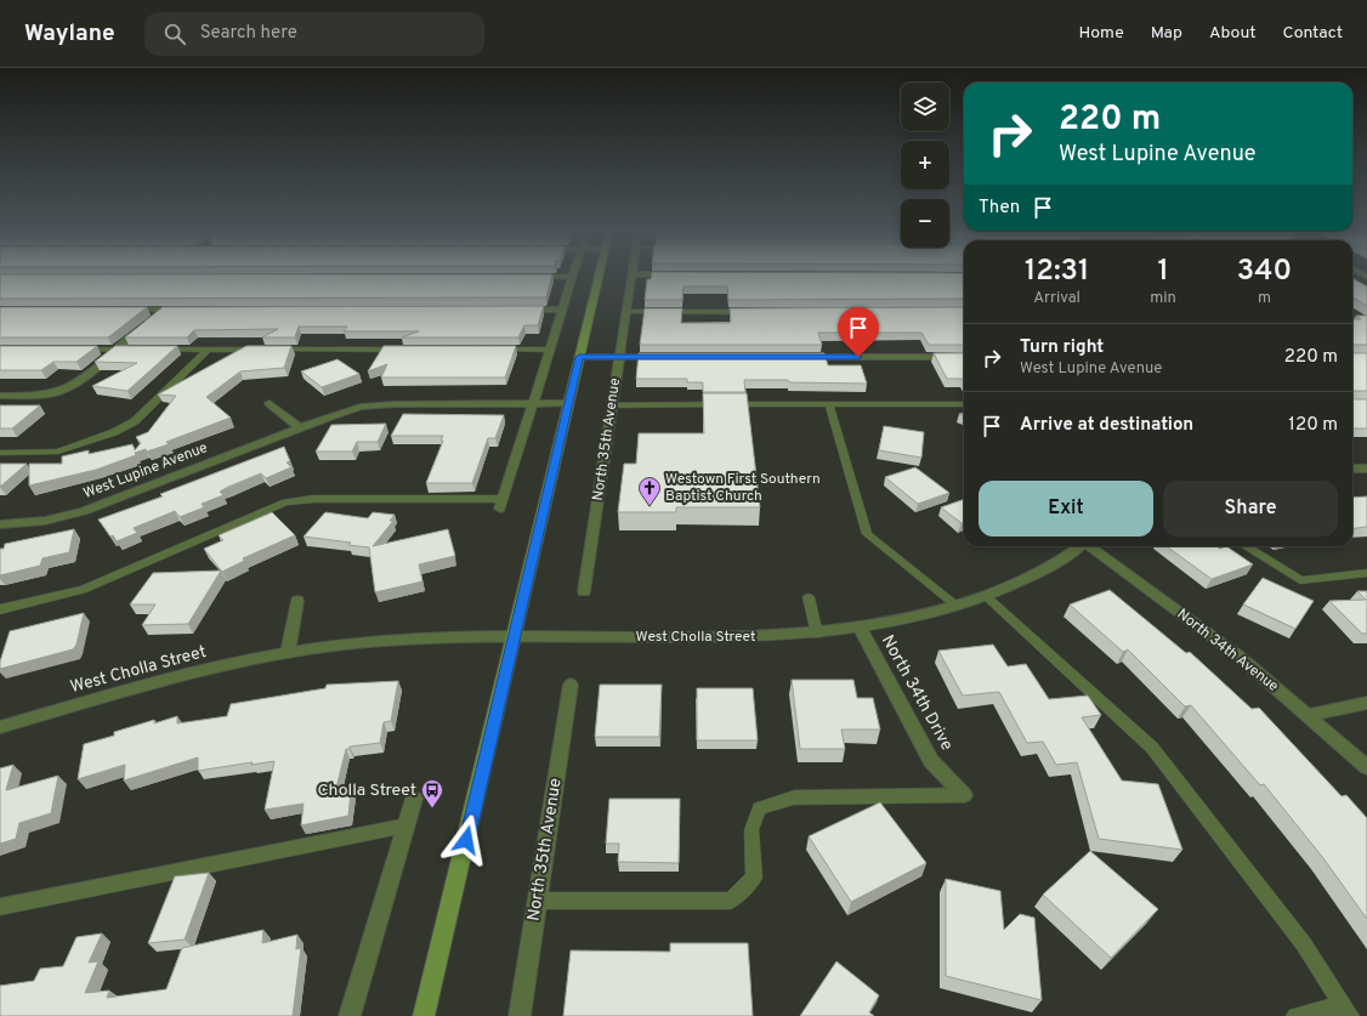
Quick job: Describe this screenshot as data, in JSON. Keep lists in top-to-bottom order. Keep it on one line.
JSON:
{"streets":{"street":["North 35th Avenue","West Lupine Avenue","West Cholla Street","North 34th Avenue","North 34th Drive"]},"crossings":[["West Cholla Street","North 34th Drive"]],"places":{"church":["Westown First Southern Baptist Church"],"bus stop":["Cholla Street"]},"page":{"header":"Waylane","search":"Search here","nav":["Home","Map","About","Contact"],"map_buttons":["+","−"],"turn":["220 m","West Lupine Avenue"],"then":"Then","eta":["12:31","Arrival","1","min","340","m"],"list":[{"name":"Turn right","note":"West Lupine Avenue","value":"220 m"},{"name":"Arrive at destination","value":"120 m"}],"buttons":["Exit","Share"]}}
